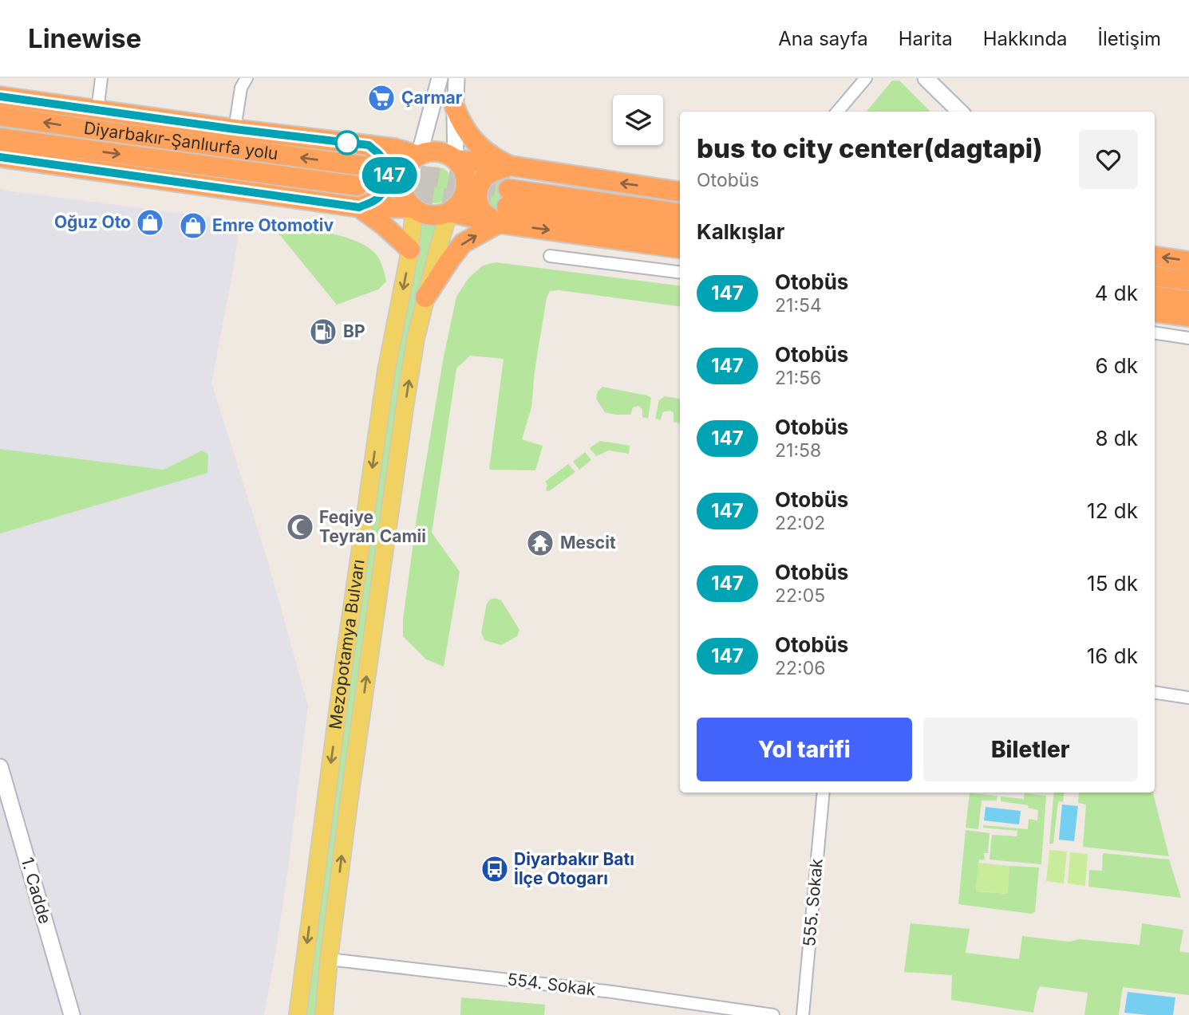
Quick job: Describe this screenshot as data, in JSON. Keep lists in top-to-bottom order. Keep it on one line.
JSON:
{"streets":{"highway":["Diyarbakır-Şanlıurfa yolu"],"main road":["Mezopotamya Bulvarı"],"street":["1. Cadde","555. Sokak","554. Sokak"]},"crossings":[["Mezopotamya Bulvarı","554. Sokak"]],"places":{"supermarket":["Çarmar"],"shop":["Oğuz Oto","Emre Otomotiv"],"fuel station":["BP"],"mosque":["Feqiye Teyran Camii"],"temple":["Mescit"],"bus stop":["Diyarbakır Batı İlçe Otogarı"]},"lines":["bus line 147"],"page":{"header":"Linewise","nav":["Ana sayfa","Harita","Hakkında","İletişim"],"on_map":"147","heading":[["bus to city center(dagtapi)","Otobüs"],"Kalkışlar"],"list":[{"mark":"147","name":"Otobüs","note":"21:54","value":"4 dk"},{"mark":"147","name":"Otobüs","note":"21:56","value":"6 dk"},{"mark":"147","name":"Otobüs","note":"21:58","value":"8 dk"},{"mark":"147","name":"Otobüs","note":"22:02","value":"12 dk"},{"mark":"147","name":"Otobüs","note":"22:05","value":"15 dk"},{"mark":"147","name":"Otobüs","note":"22:06","value":"16 dk"}],"buttons":["Yol tarifi","Biletler"]}}
